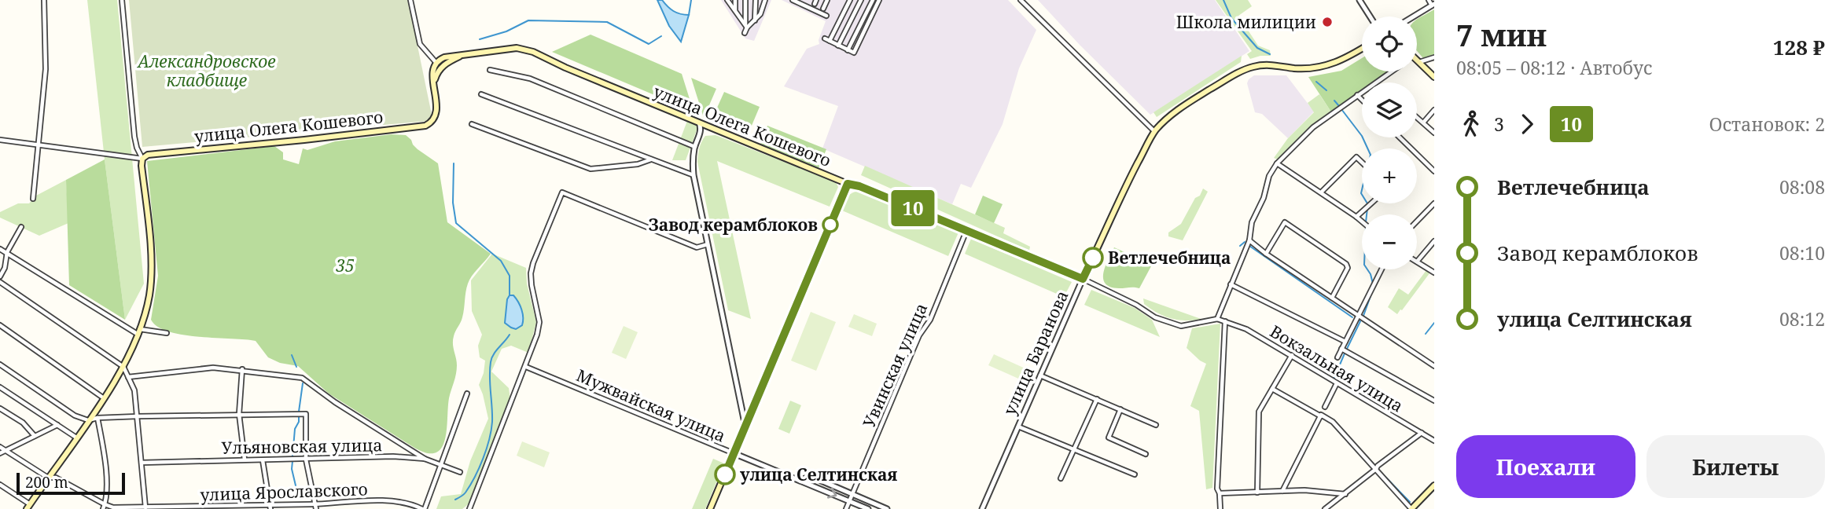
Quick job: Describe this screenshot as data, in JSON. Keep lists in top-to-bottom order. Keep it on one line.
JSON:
{"streets":{"main road":["улица Олега Кошевого","улица Баранова"],"street":["Увинская улица","Вокзальная улица","Мужвайская улица","Ульяновская улица","улица Ярославского"]},"crossings":[["улица Олега Кошевого","улица Баранова"],["улица Олега Кошевого","Увинская улица"],["улица Олега Кошевого","Вокзальная улица"],["Увинская улица","Мужвайская улица"]],"parks":["Александровское кладбище","35"],"places":["Школа милиции","Завод керамблоков","Ветлечебница","улица Селтинская"],"lines":["bus line 10"],"scale_bar":"200 m","page":{"on_map":"10","heading":["7 мин","08:05 – 08:12 · Автобус","128 ₽"],"map_buttons":["+","−"],"legs":["3","10","Остановок: 2"],"list":[{"name":"Ветлечебница","value":"08:08"},{"name":"Завод керамблоков","value":"08:10"},{"name":"улица Селтинская","value":"08:12"}],"buttons":["Поехали","Билеты"],"scale":"200 m"}}
